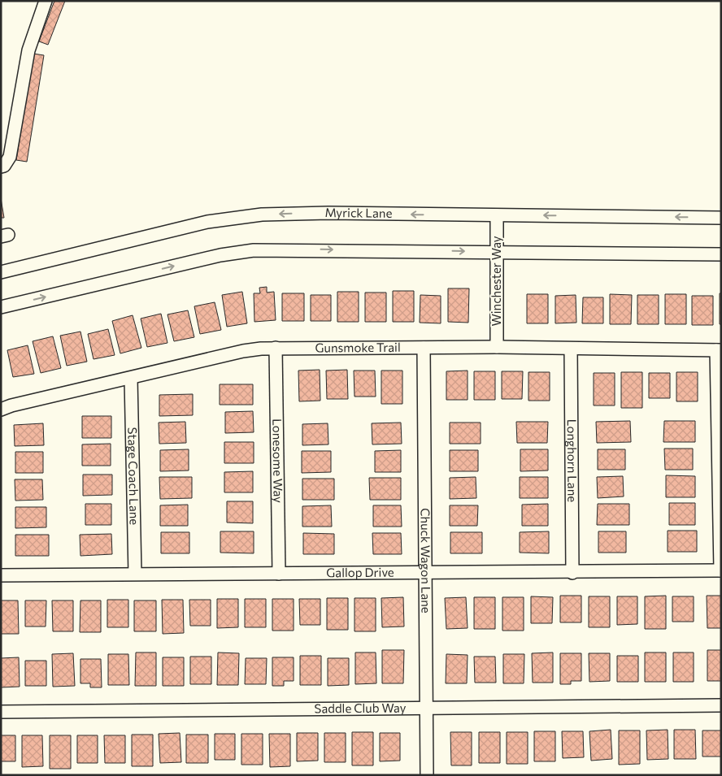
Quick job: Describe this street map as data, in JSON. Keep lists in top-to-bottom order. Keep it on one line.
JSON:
{"streets":{"street":["Myrick Lane","Winchester Way","Gunsmoke Trail","Lonesome Way","Longhorn Lane","Stage Coach Lane","Chuck Wagon Lane","Gallop Drive","Saddle Club Way"]},"crossings":[["Myrick Lane","Winchester Way"],["Winchester Way","Gunsmoke Trail"],["Gunsmoke Trail","Lonesome Way"],["Gunsmoke Trail","Longhorn Lane"],["Gunsmoke Trail","Stage Coach Lane"],["Gunsmoke Trail","Chuck Wagon Lane"],["Lonesome Way","Gallop Drive"],["Longhorn Lane","Gallop Drive"],["Stage Coach Lane","Gallop Drive"],["Chuck Wagon Lane","Gallop Drive"],["Chuck Wagon Lane","Saddle Club Way"]]}
